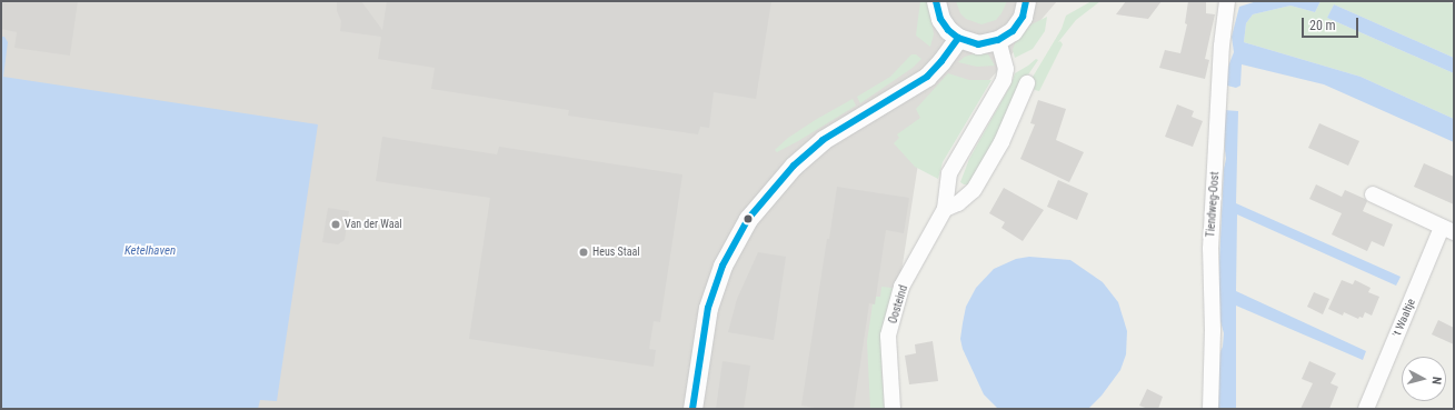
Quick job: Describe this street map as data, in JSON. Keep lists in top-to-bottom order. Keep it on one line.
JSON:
{"streets":{"street":["Tiendweg-Oost","Oosteind","'t Waaltje"]},"water":["Ketelhaven"],"places":["Van der Waal","Heus Staal"],"scale_bar":"20 m","north":"right"}
